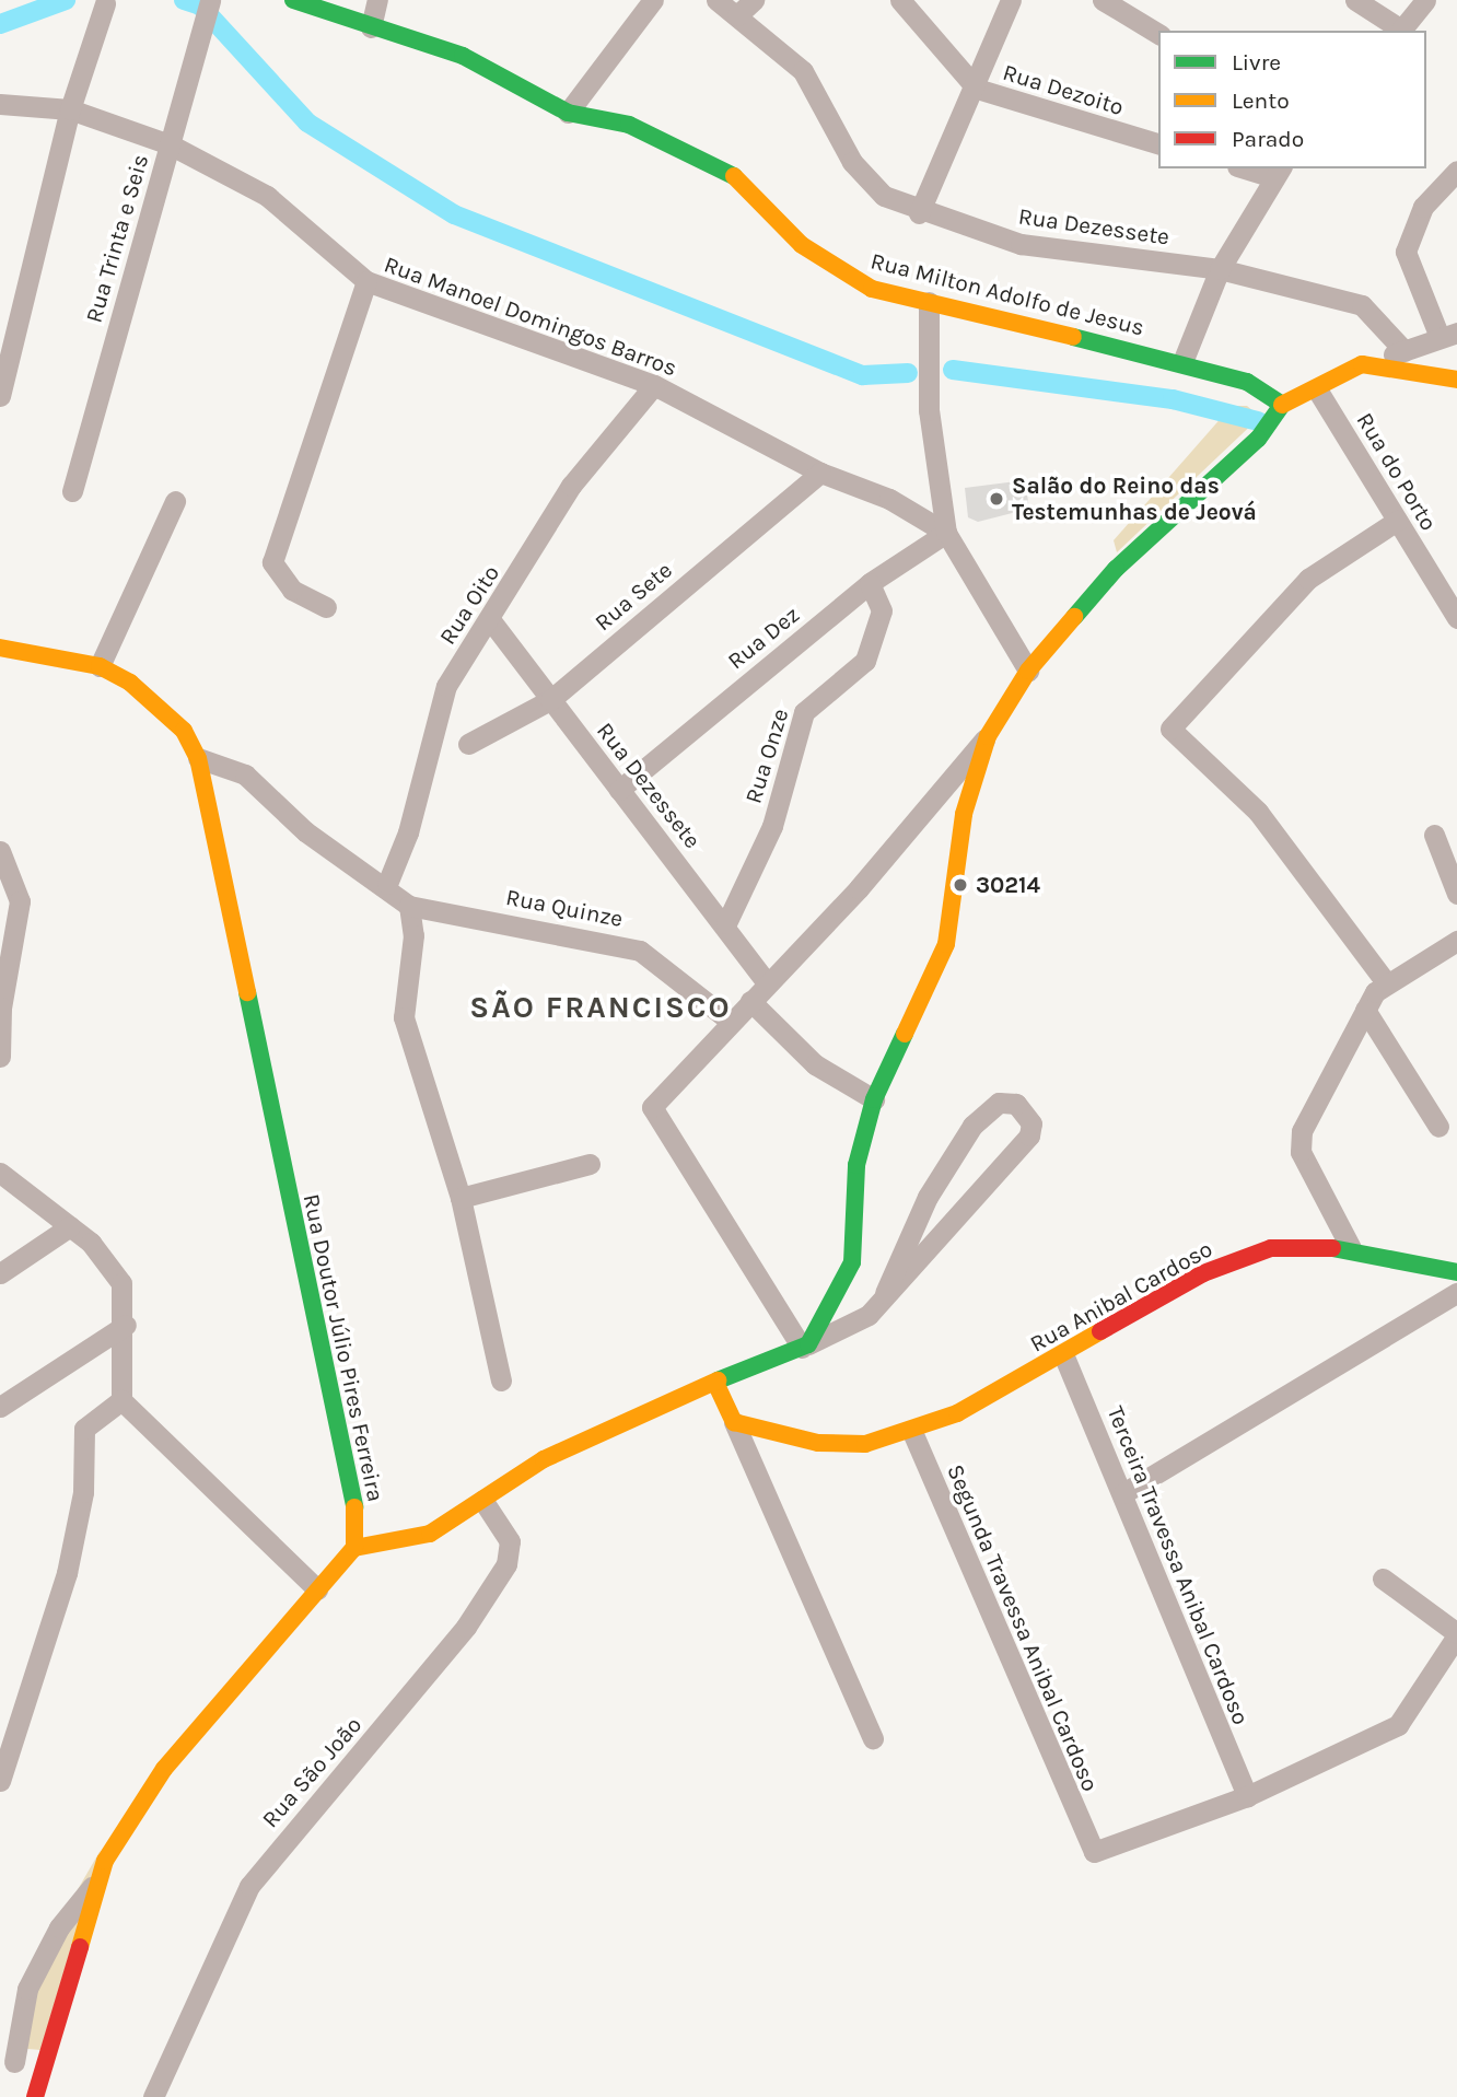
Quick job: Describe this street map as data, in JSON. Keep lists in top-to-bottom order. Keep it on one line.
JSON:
{"streets":{"street":["Rua Dezoito","Rua Dezessete","Rua Trinta e Seis","Rua Milton Adolfo de Jesus","Rua Manoel Domingos Barros","Rua do Porto","Rua Sete","Rua Oito","Rua Dez","Rua Onze","Rua Quinze","Rua Anibal Cardoso","Rua Doutor Júlio Pires Ferreira","Terceira Travessa Anibal Cardoso","Segunda Travessa Anibal Cardoso","Rua São João"]},"crossings":[["Rua Dezessete","Rua Sete"],["Rua Dezessete","Rua Oito"],["Rua Dezessete","Rua Dez"],["Rua Dezessete","Rua Onze"],["Rua Trinta e Seis","Rua Manoel Domingos Barros"],["Rua Manoel Domingos Barros","Rua Sete"],["Rua Manoel Domingos Barros","Rua Oito"],["Rua Manoel Domingos Barros","Rua Dez"],["Rua Dez","Rua Onze"],["Rua Anibal Cardoso","Terceira Travessa Anibal Cardoso"],["Rua Anibal Cardoso","Segunda Travessa Anibal Cardoso"],["Terceira Travessa Anibal Cardoso","Segunda Travessa Anibal Cardoso"]],"districts":["SÃO FRANCISCO"],"places":["Salão do Reino das Testemunhas de Jeová","30214"],"legend":["Livre","Lento","Parado"]}
